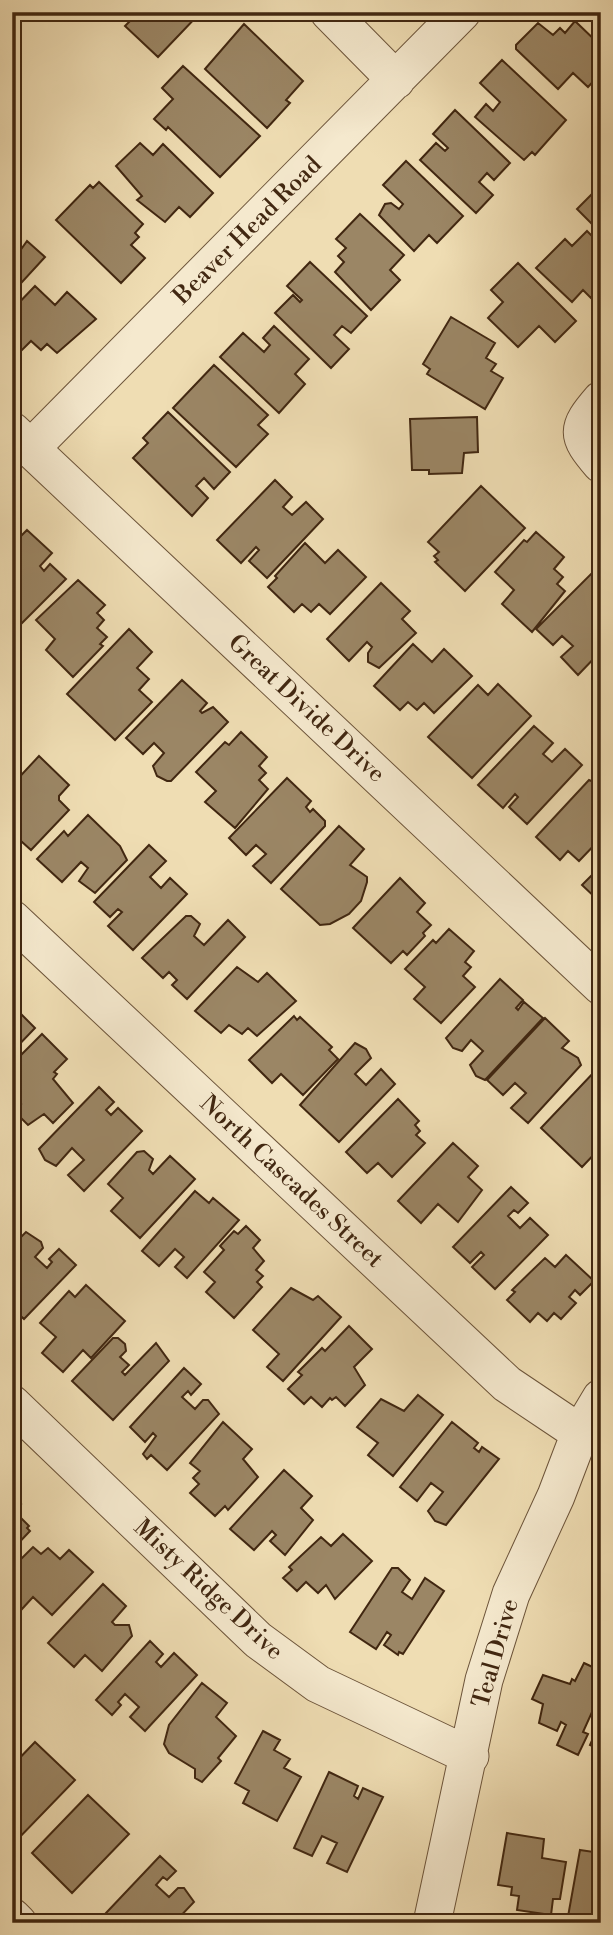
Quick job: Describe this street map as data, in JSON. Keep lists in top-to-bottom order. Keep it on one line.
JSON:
{"streets":{"street":["Beaver Head Road","Great Divide Drive","North Cascades Street","Misty Ridge Drive","Teal Drive"]},"crossings":[["Beaver Head Road","Great Divide Drive"],["North Cascades Street","Teal Drive"],["Misty Ridge Drive","Teal Drive"]]}
